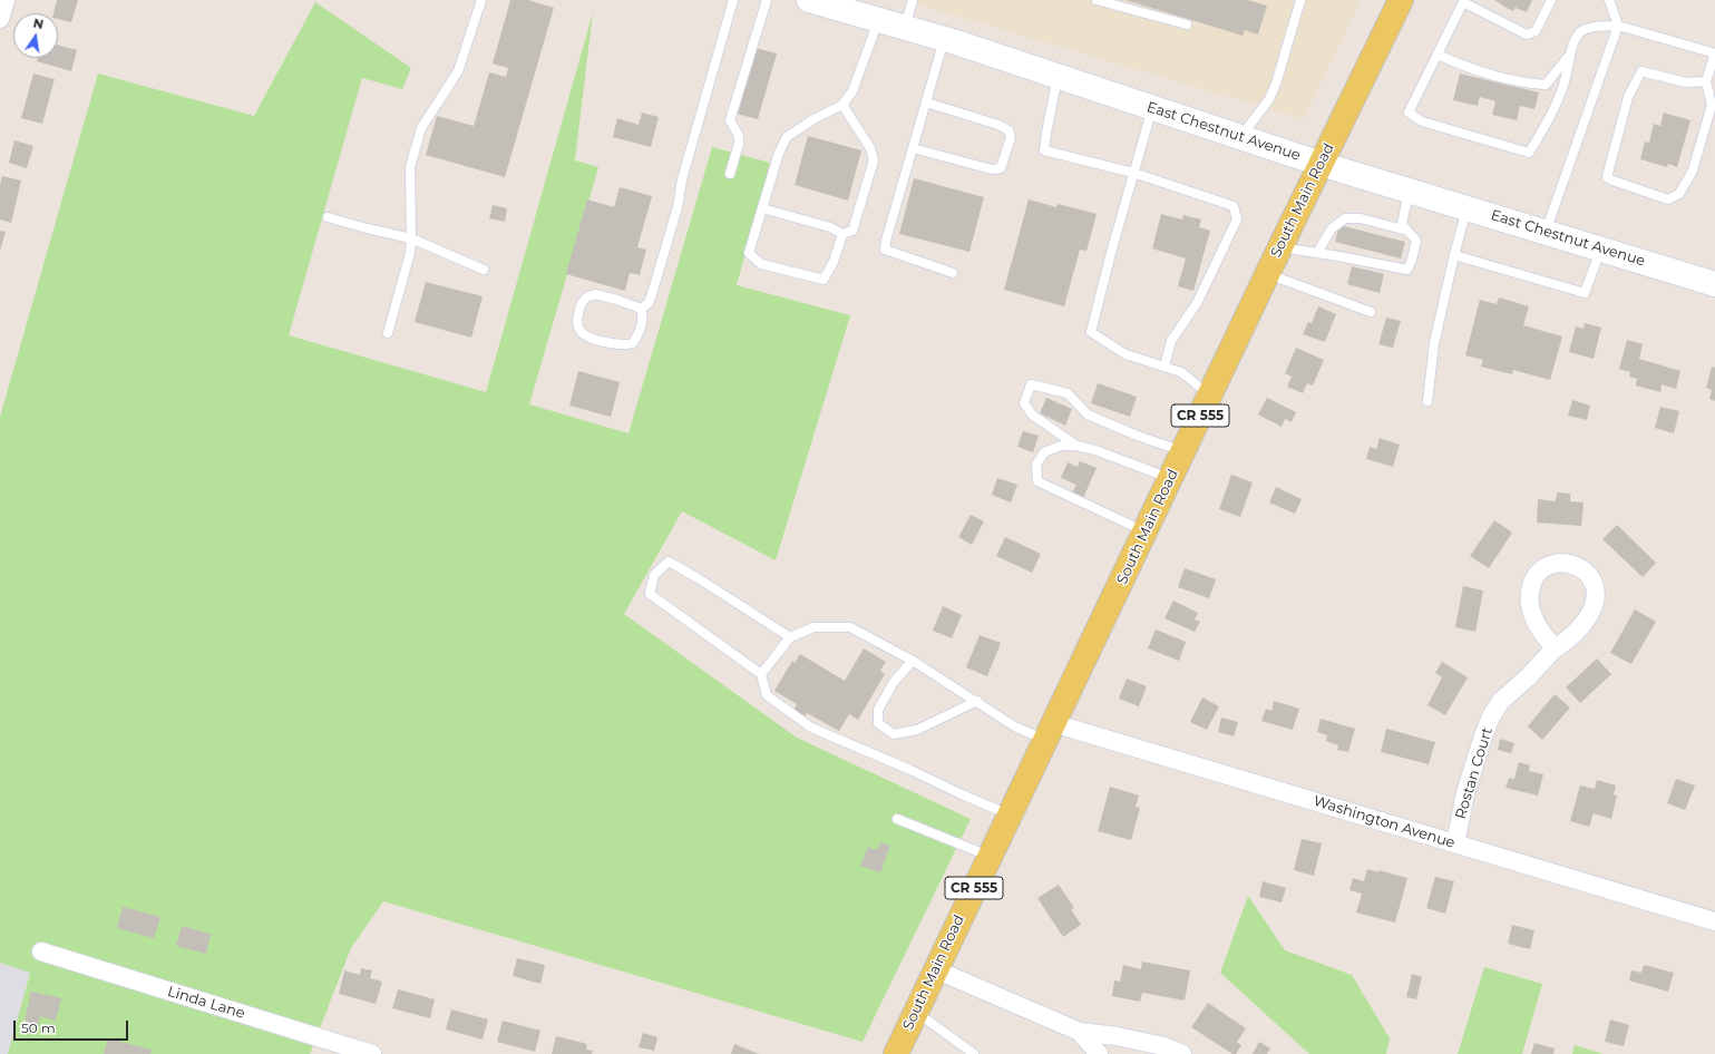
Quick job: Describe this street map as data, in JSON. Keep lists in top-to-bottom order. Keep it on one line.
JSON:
{"streets":{"main road":["South Main Road","CR 555"],"street":["East Chestnut Avenue","Rostan Court","Washington Avenue","Linda Lane"]},"crossings":[["East Chestnut Avenue","South Main Road"],["South Main Road","Washington Avenue"],["Rostan Court","Washington Avenue"]],"scale_bar":"50 m","north":"top"}
